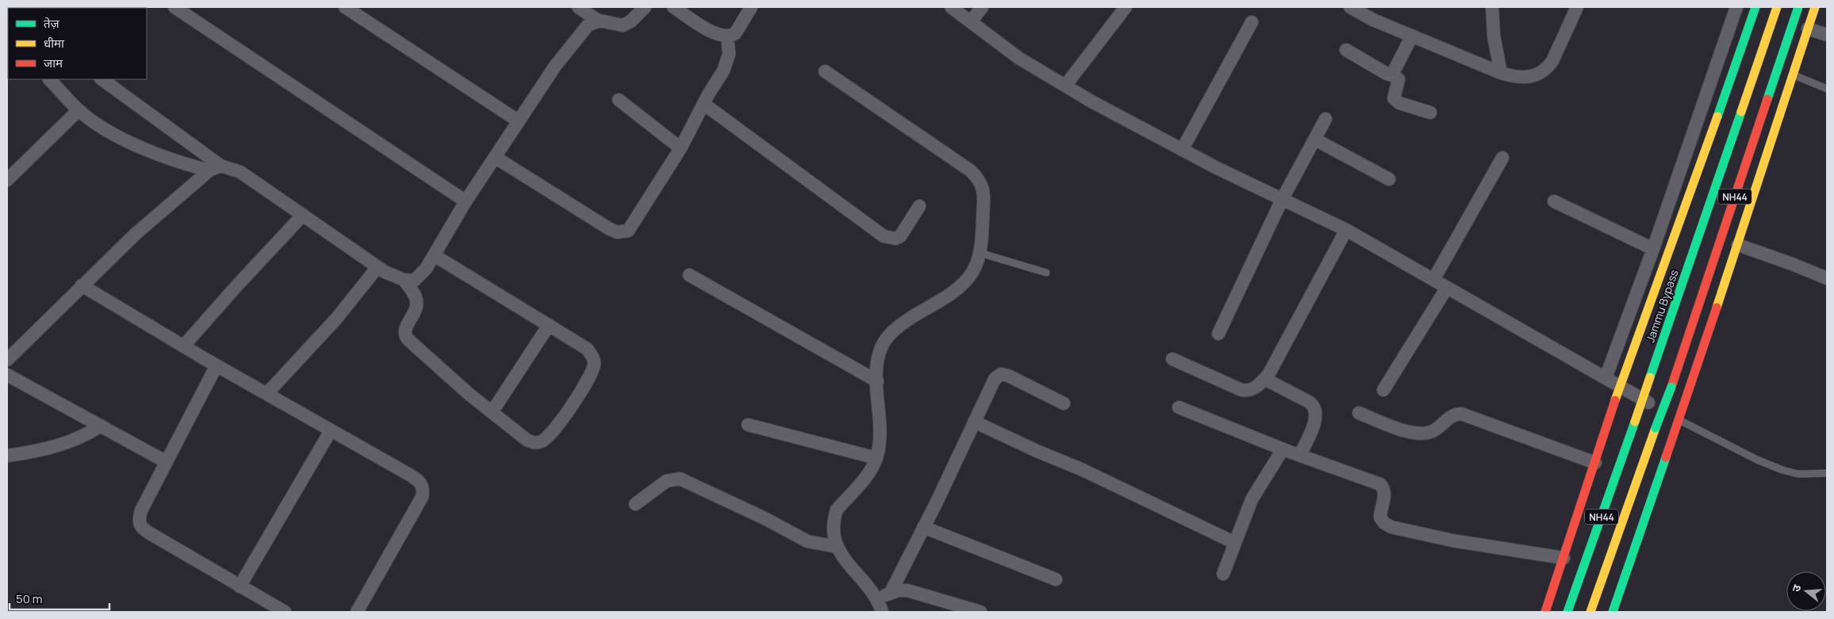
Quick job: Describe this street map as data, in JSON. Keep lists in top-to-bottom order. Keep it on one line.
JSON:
{"streets":{"main road":["NH44","Jammu Bypass"]},"legend":["तेज़","धीमा","जाम"],"scale_bar":"50 m","north":"left"}
